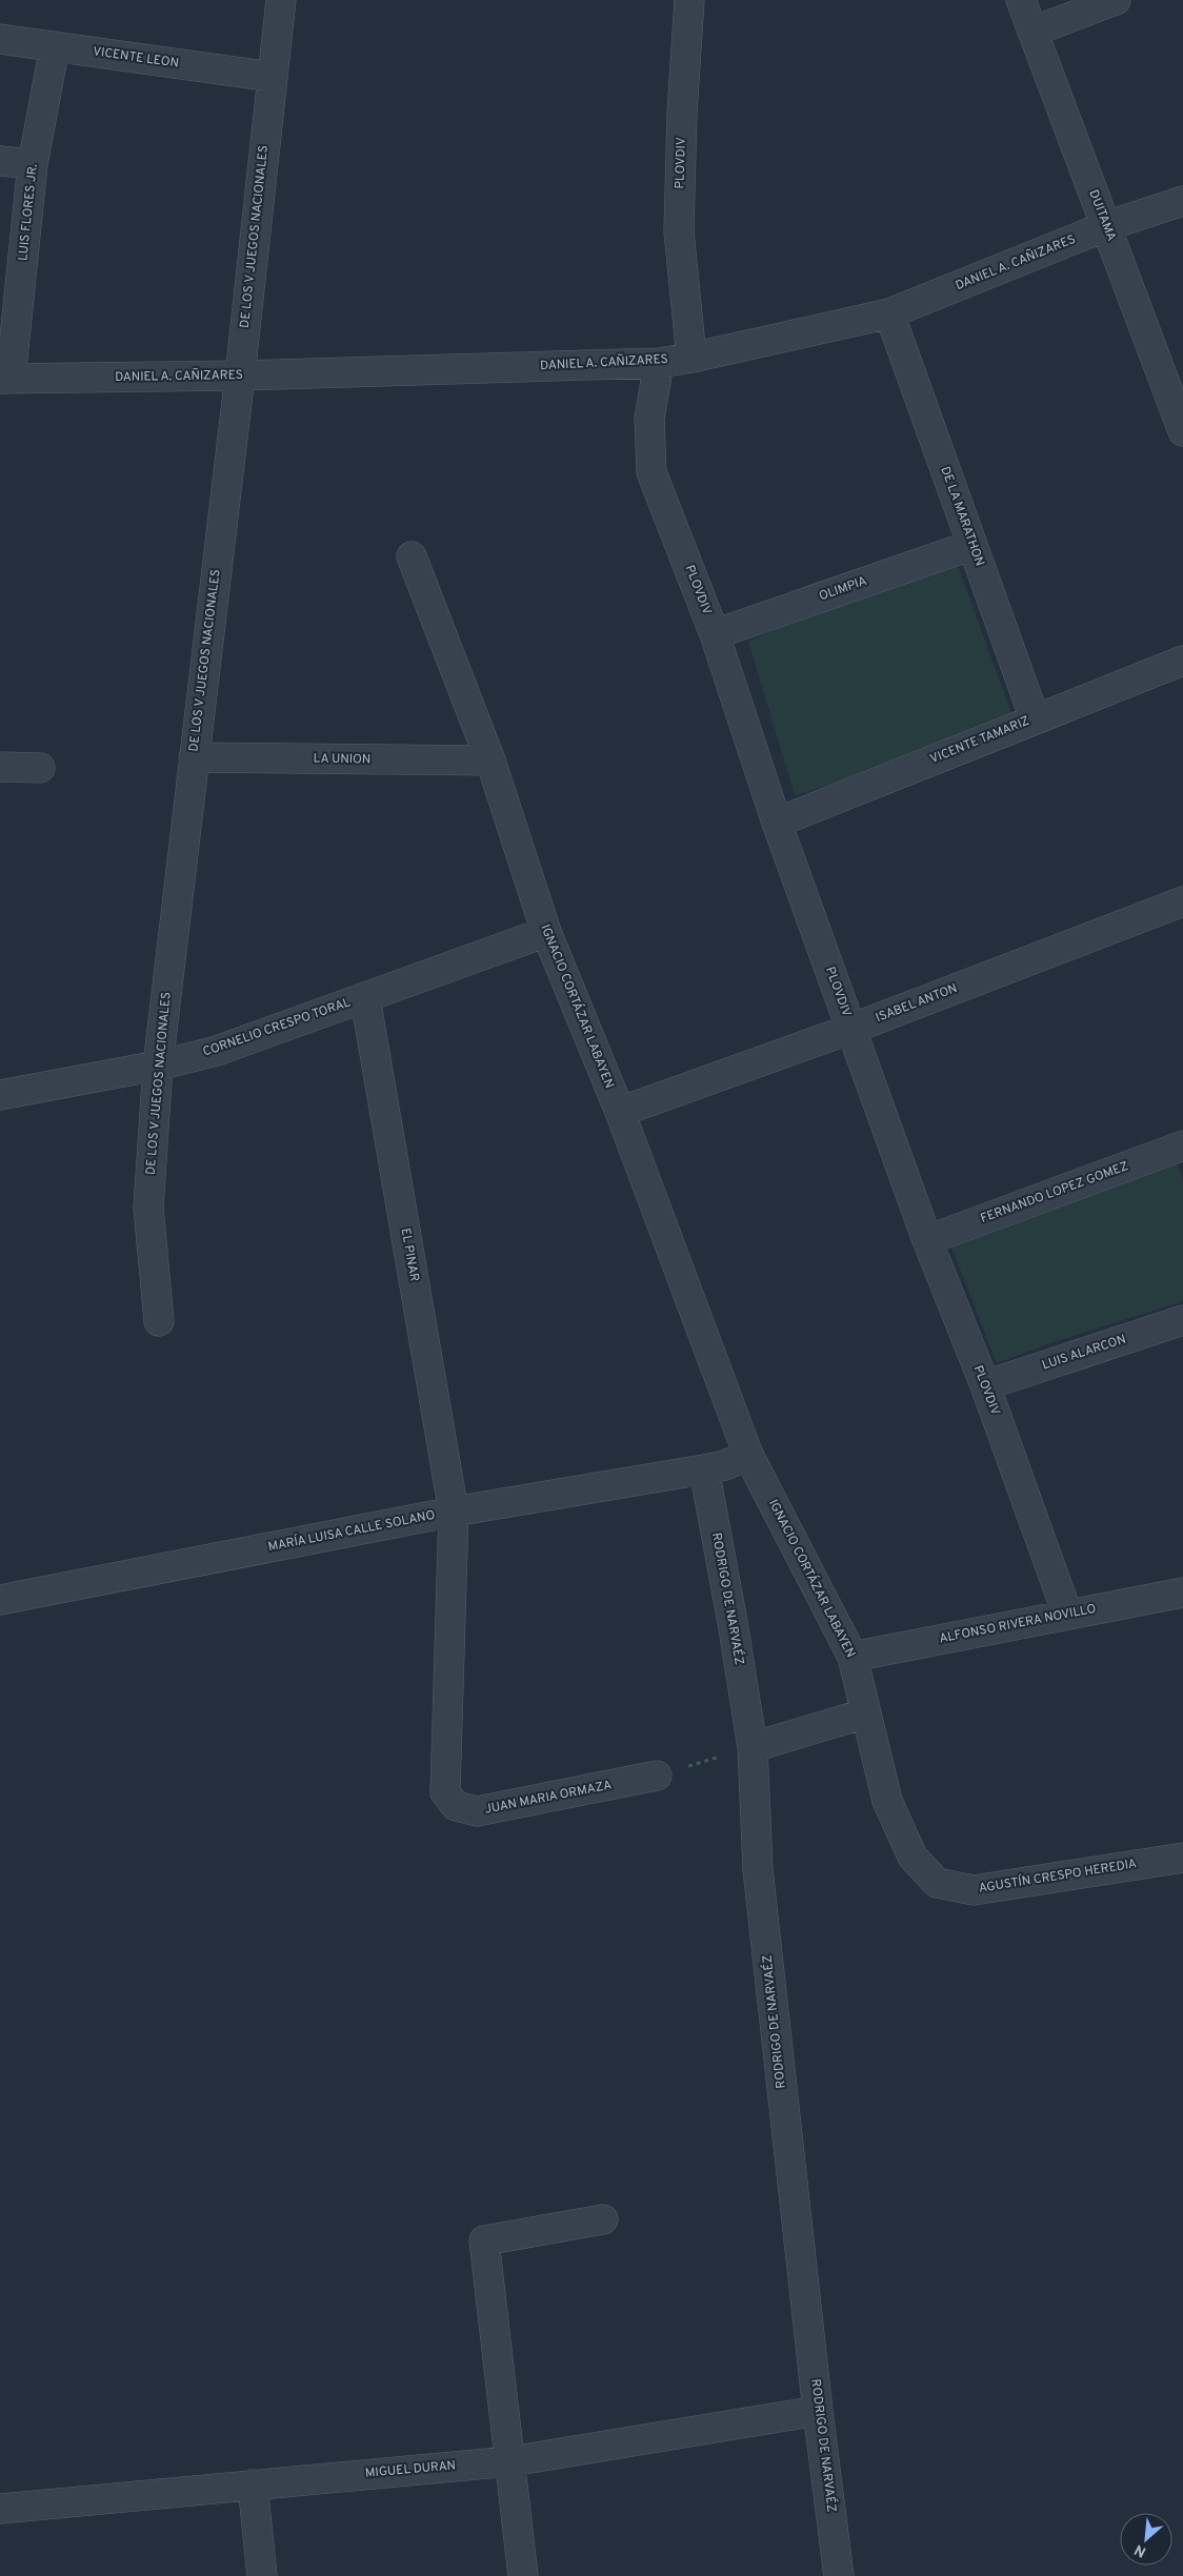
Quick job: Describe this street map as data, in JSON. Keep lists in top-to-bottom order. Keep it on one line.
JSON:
{"streets":{"street":["VICENTE LEON","PLOVDIV","LUIS FLORES JR.","DUITAMA","DE LOS V JUEGOS NACIONALES","DANIEL A. CAÑIZARES","DE LA MARATHON","OLIMPIA","VICENTE TAMARIZ","LA UNION","ISABEL ANTON","IGNACIO CORTÁZAR LABAYEN","CORNELIO CRESPO TORAL","FERNANDO LOPEZ GOMEZ","EL PINAR","LUIS ALARCON","MARÍA LUISA CALLE SOLANO","RODRIGO DE NARVAÉZ","ALFONSO RIVERA NOVILLO","JUAN MARIA ORMAZA","AGUSTÍN CRESPO HEREDIA","MIGUEL DURAN"]},"crossings":[["VICENTE LEON","LUIS FLORES JR."],["VICENTE LEON","DE LOS V JUEGOS NACIONALES"],["PLOVDIV","DANIEL A. CAÑIZARES"],["PLOVDIV","OLIMPIA"],["PLOVDIV","VICENTE TAMARIZ"],["PLOVDIV","ISABEL ANTON"],["PLOVDIV","FERNANDO LOPEZ GOMEZ"],["PLOVDIV","LUIS ALARCON"],["PLOVDIV","ALFONSO RIVERA NOVILLO"],["LUIS FLORES JR.","DANIEL A. CAÑIZARES"],["DUITAMA","DANIEL A. CAÑIZARES"],["DE LOS V JUEGOS NACIONALES","DANIEL A. CAÑIZARES"],["DE LOS V JUEGOS NACIONALES","LA UNION"],["DE LOS V JUEGOS NACIONALES","CORNELIO CRESPO TORAL"],["DANIEL A. CAÑIZARES","DE LA MARATHON"],["DE LA MARATHON","OLIMPIA"],["DE LA MARATHON","VICENTE TAMARIZ"],["LA UNION","IGNACIO CORTÁZAR LABAYEN"],["ISABEL ANTON","IGNACIO CORTÁZAR LABAYEN"],["IGNACIO CORTÁZAR LABAYEN","CORNELIO CRESPO TORAL"],["IGNACIO CORTÁZAR LABAYEN","ALFONSO RIVERA NOVILLO"],["IGNACIO CORTÁZAR LABAYEN","AGUSTÍN CRESPO HEREDIA"],["CORNELIO CRESPO TORAL","EL PINAR"],["EL PINAR","MARÍA LUISA CALLE SOLANO"],["EL PINAR","JUAN MARIA ORMAZA"],["MARÍA LUISA CALLE SOLANO","RODRIGO DE NARVAÉZ"],["MARÍA LUISA CALLE SOLANO","JUAN MARIA ORMAZA"],["RODRIGO DE NARVAÉZ","MIGUEL DURAN"]],"north":"bottom left"}
